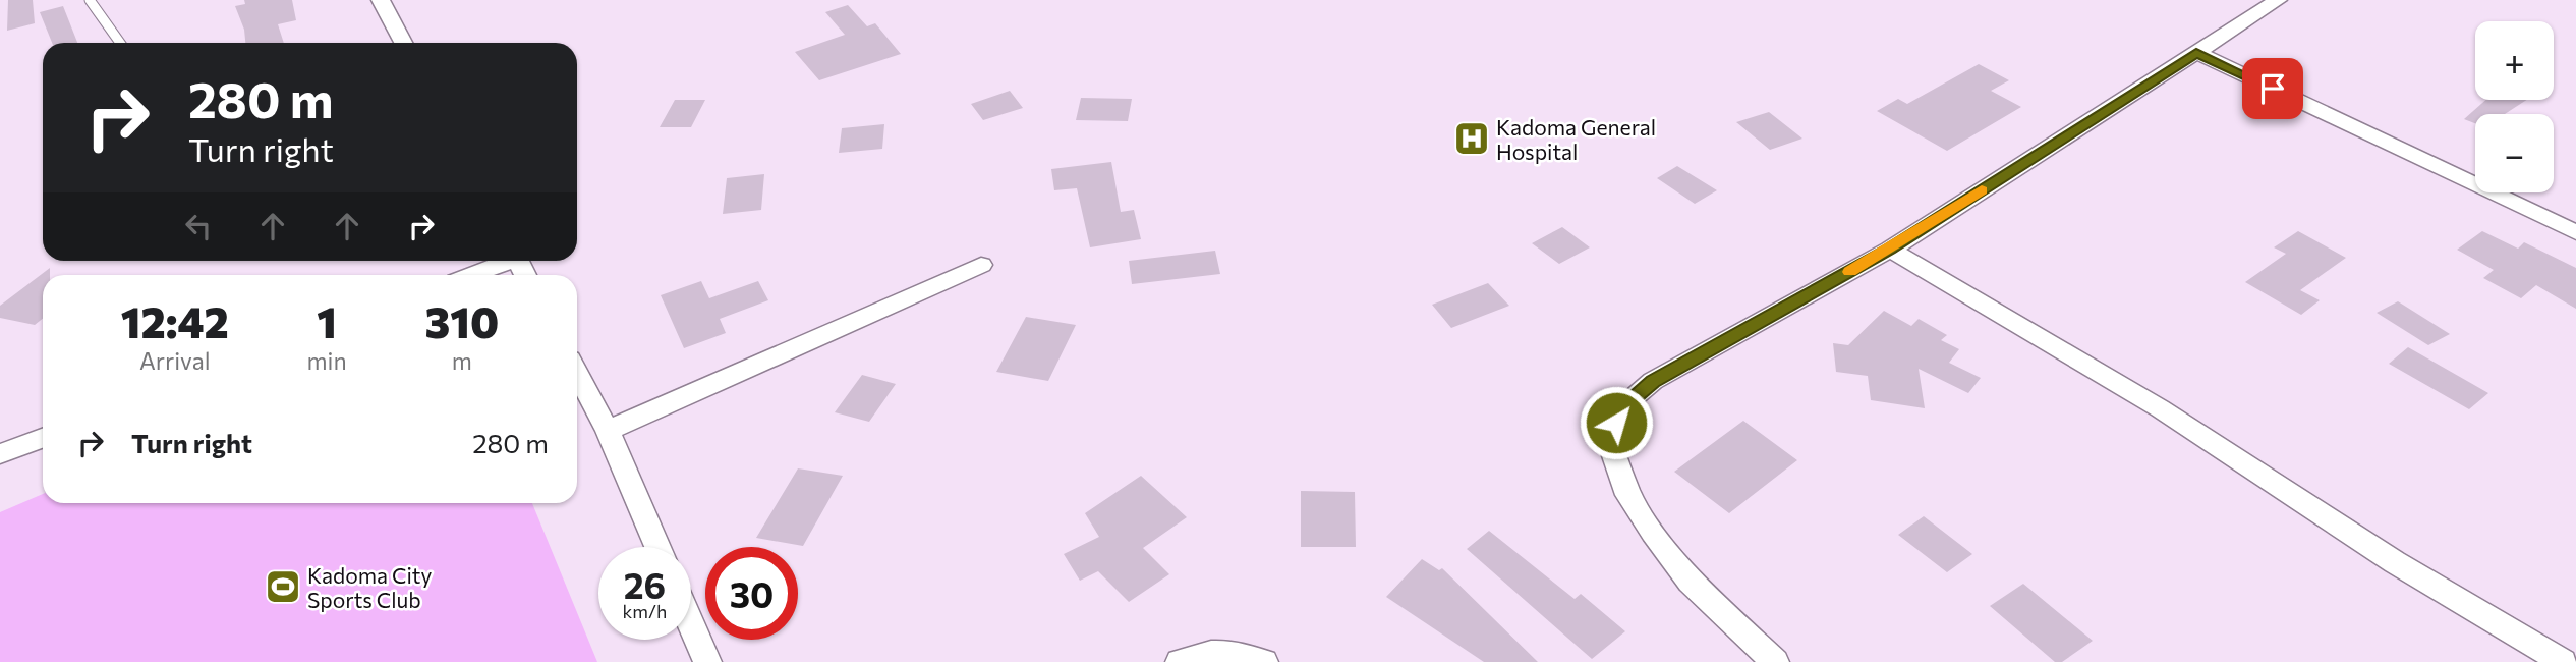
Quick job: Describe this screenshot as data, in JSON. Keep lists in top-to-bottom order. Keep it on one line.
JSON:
{"places":{"hospital":["Kadoma General Hospital"],"sports":["Kadoma City Sports Club"]},"page":{"map_buttons":["+","−"],"turn":["280 m","Turn right"],"eta":["12:42","Arrival","1","min","310","m"],"list":[{"name":"Turn right","value":"280 m"}],"speed":"26 km/h","limit":"30"}}
